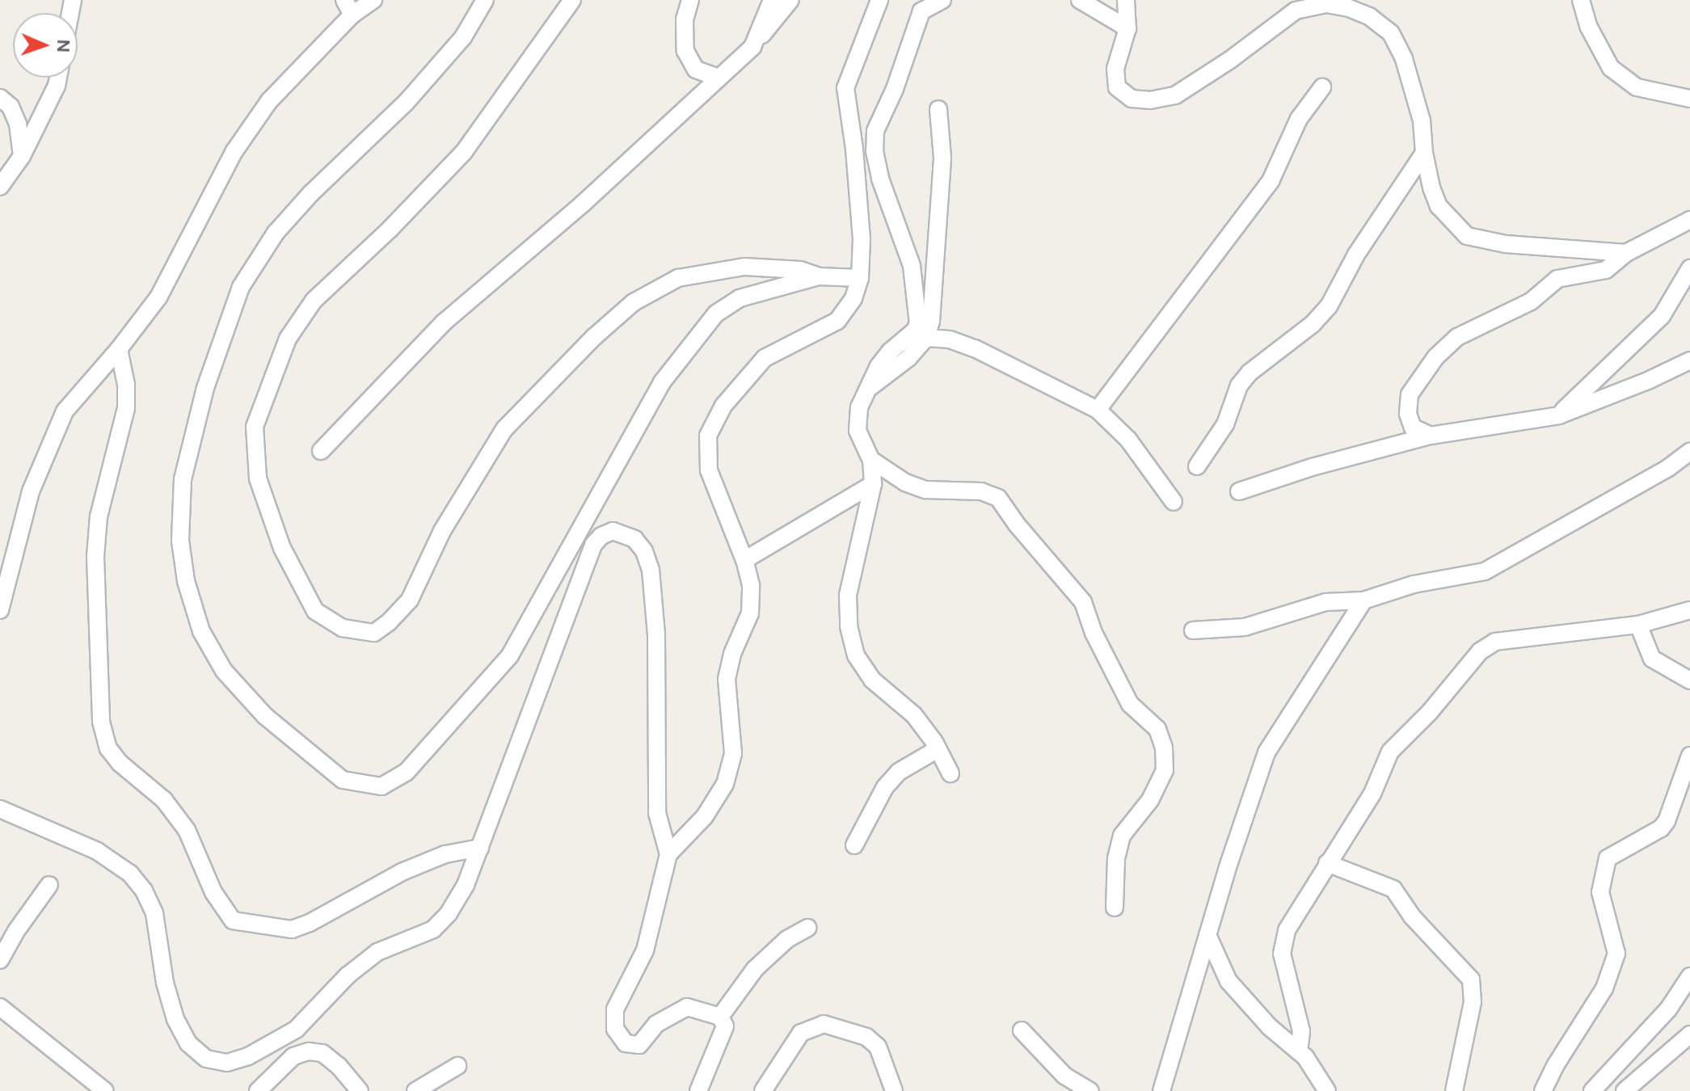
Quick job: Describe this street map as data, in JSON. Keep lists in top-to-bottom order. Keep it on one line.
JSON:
{"north":"right"}
